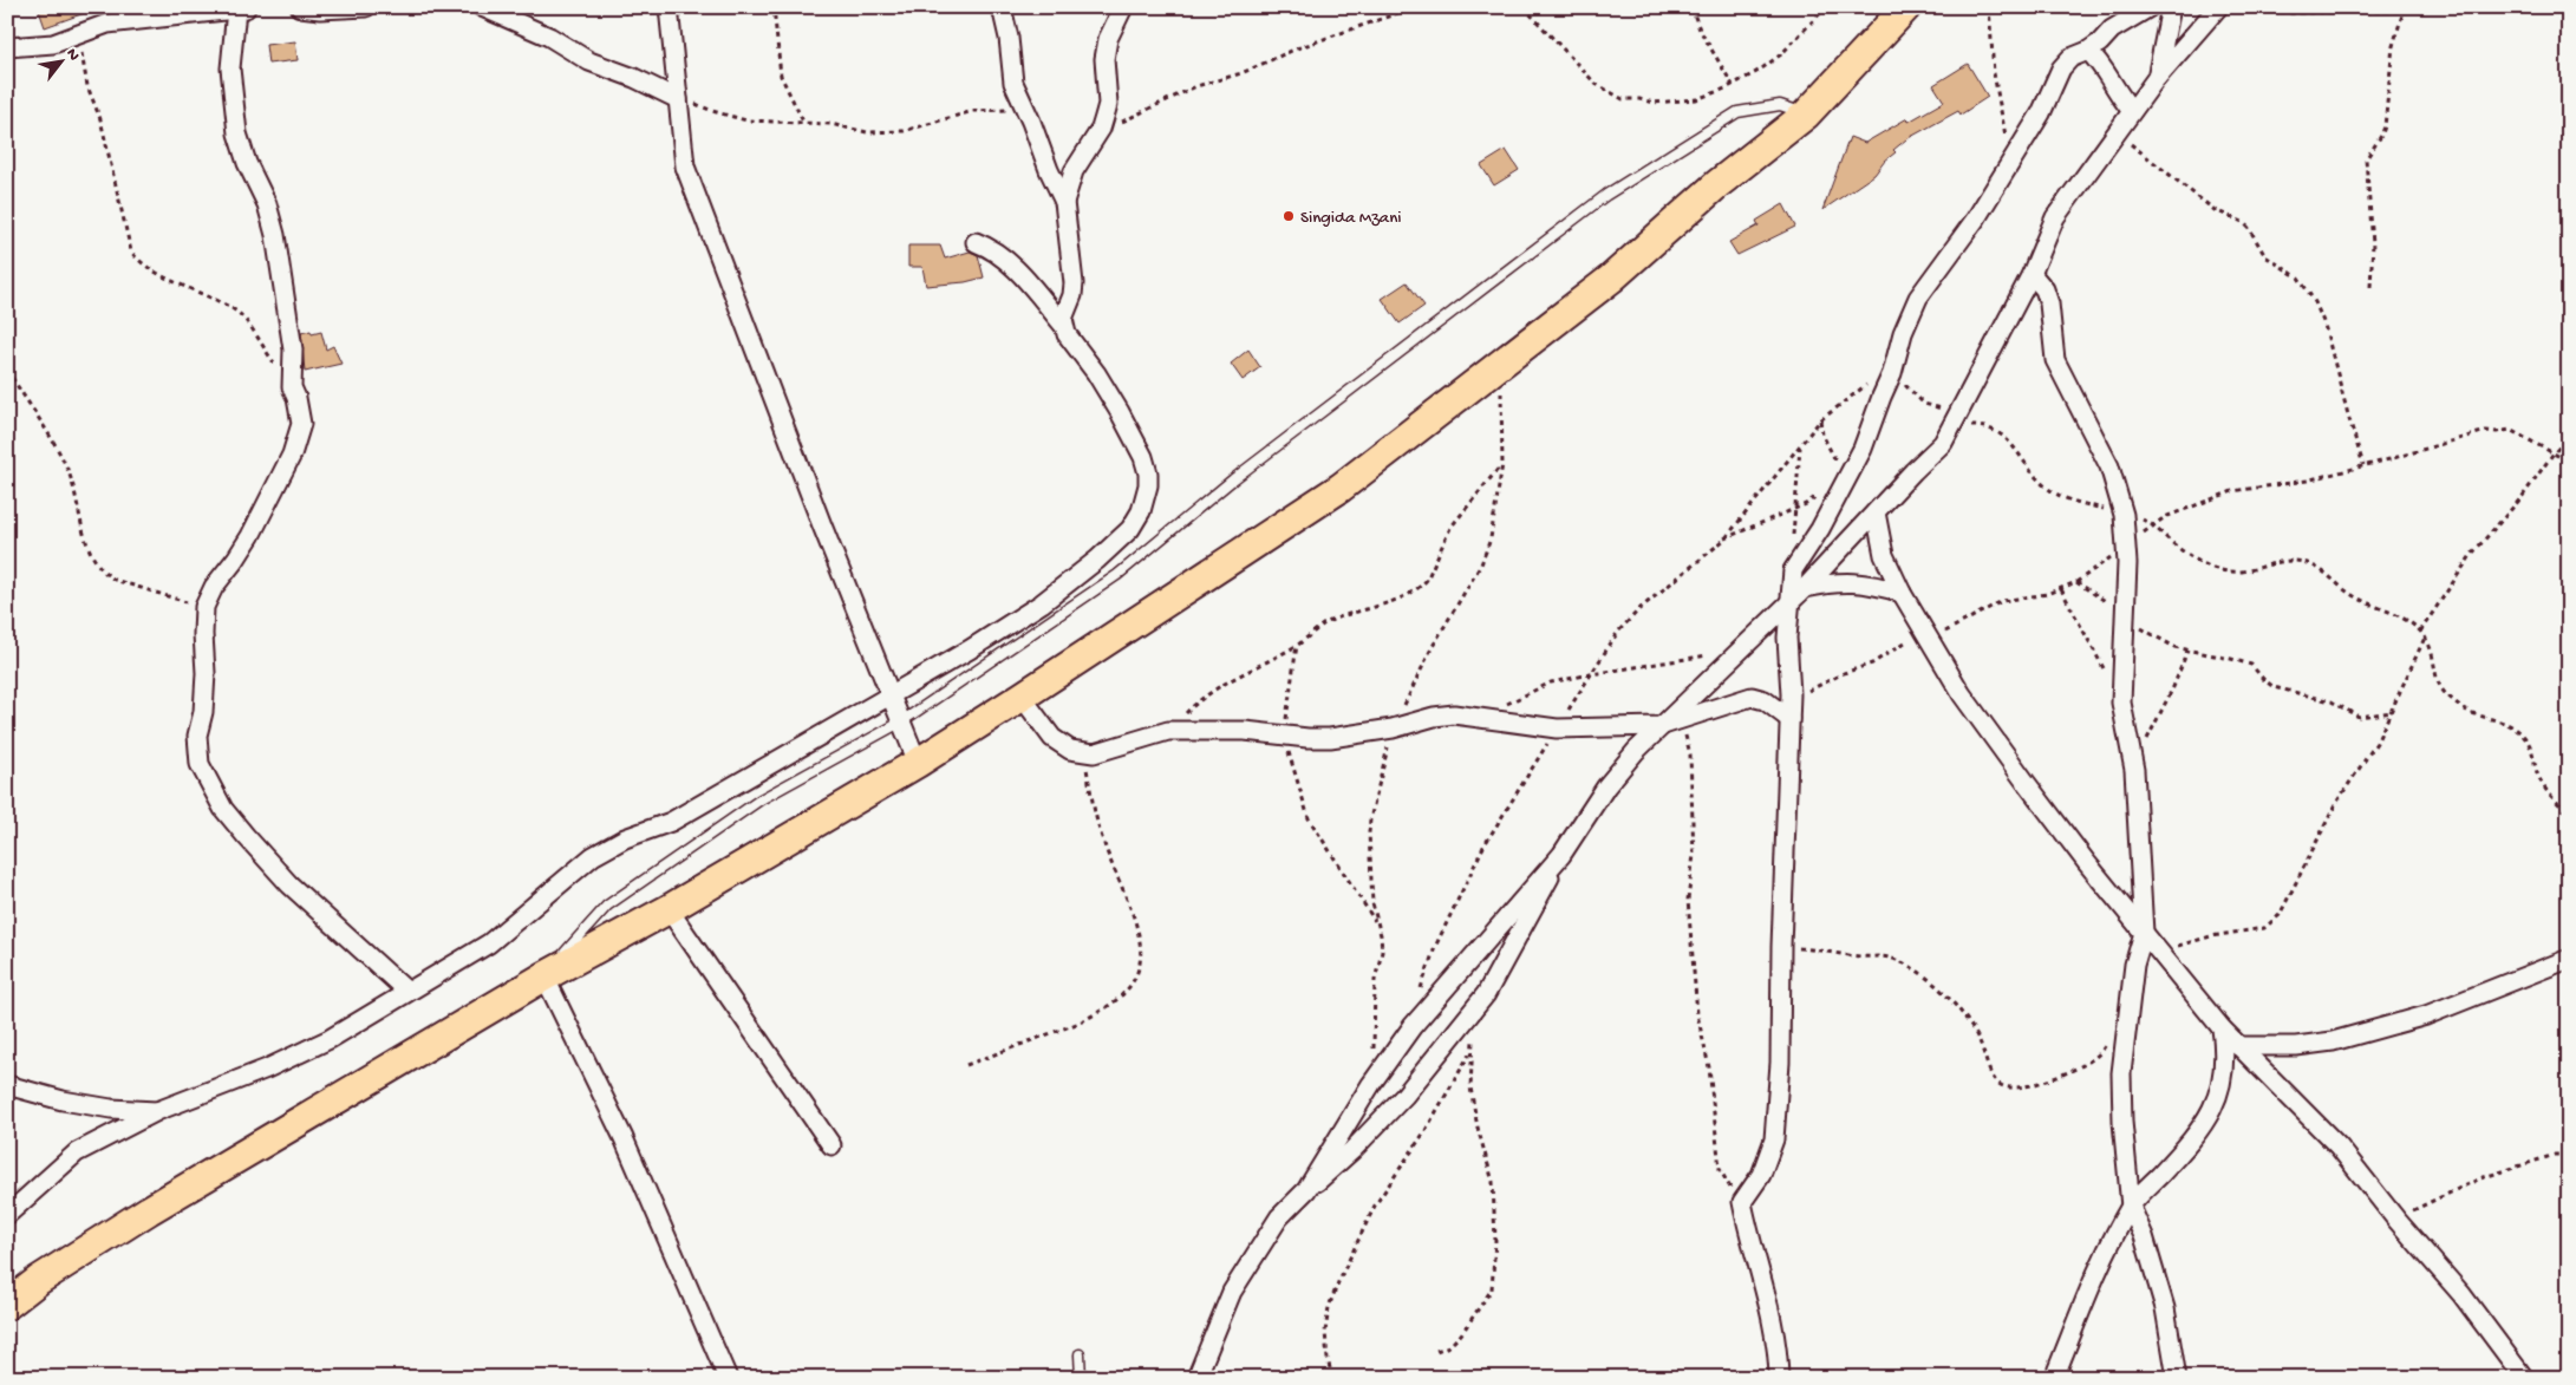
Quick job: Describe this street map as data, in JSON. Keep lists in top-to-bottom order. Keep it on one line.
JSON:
{"places":["Singida Mzani"],"north":"top right"}
